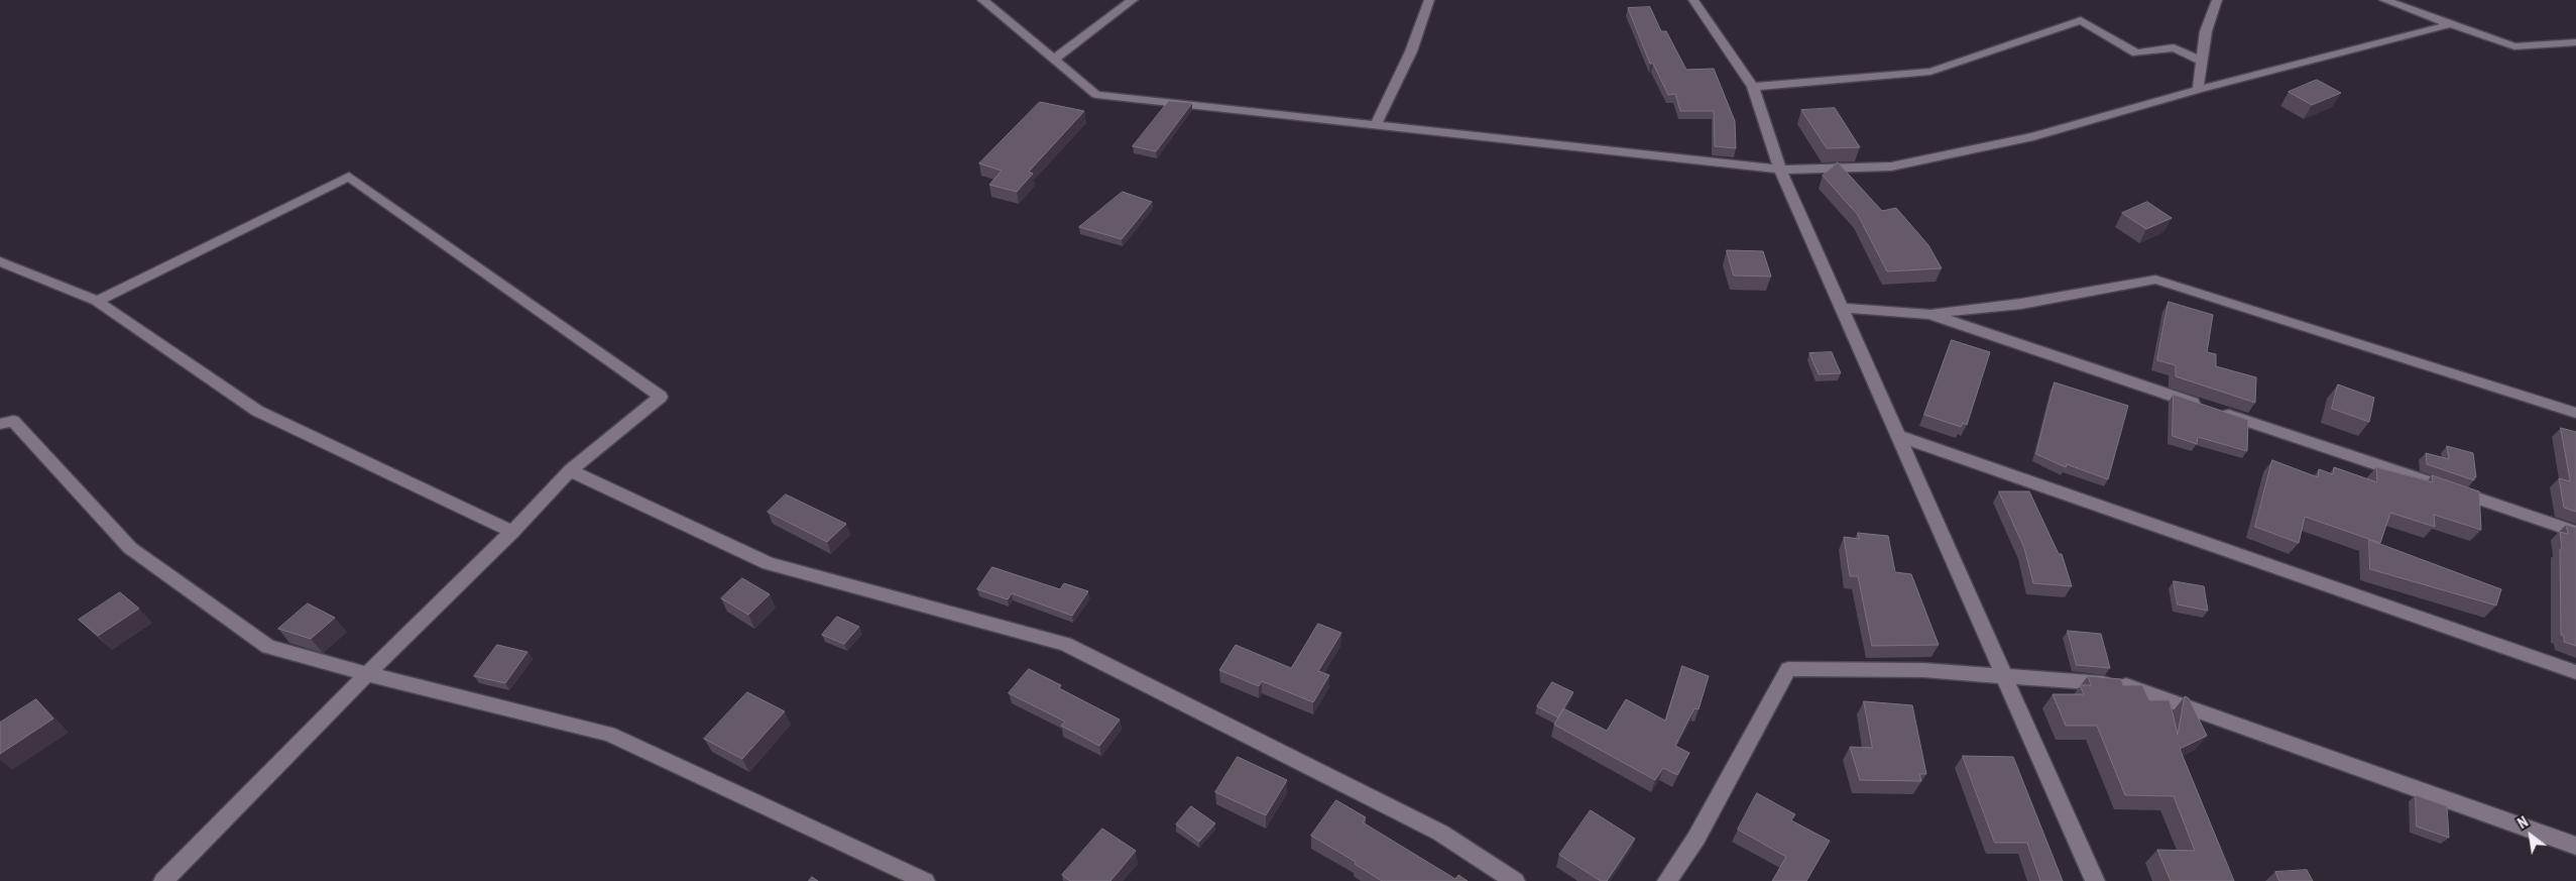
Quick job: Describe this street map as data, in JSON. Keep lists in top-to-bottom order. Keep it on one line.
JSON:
{"north":"top left"}
